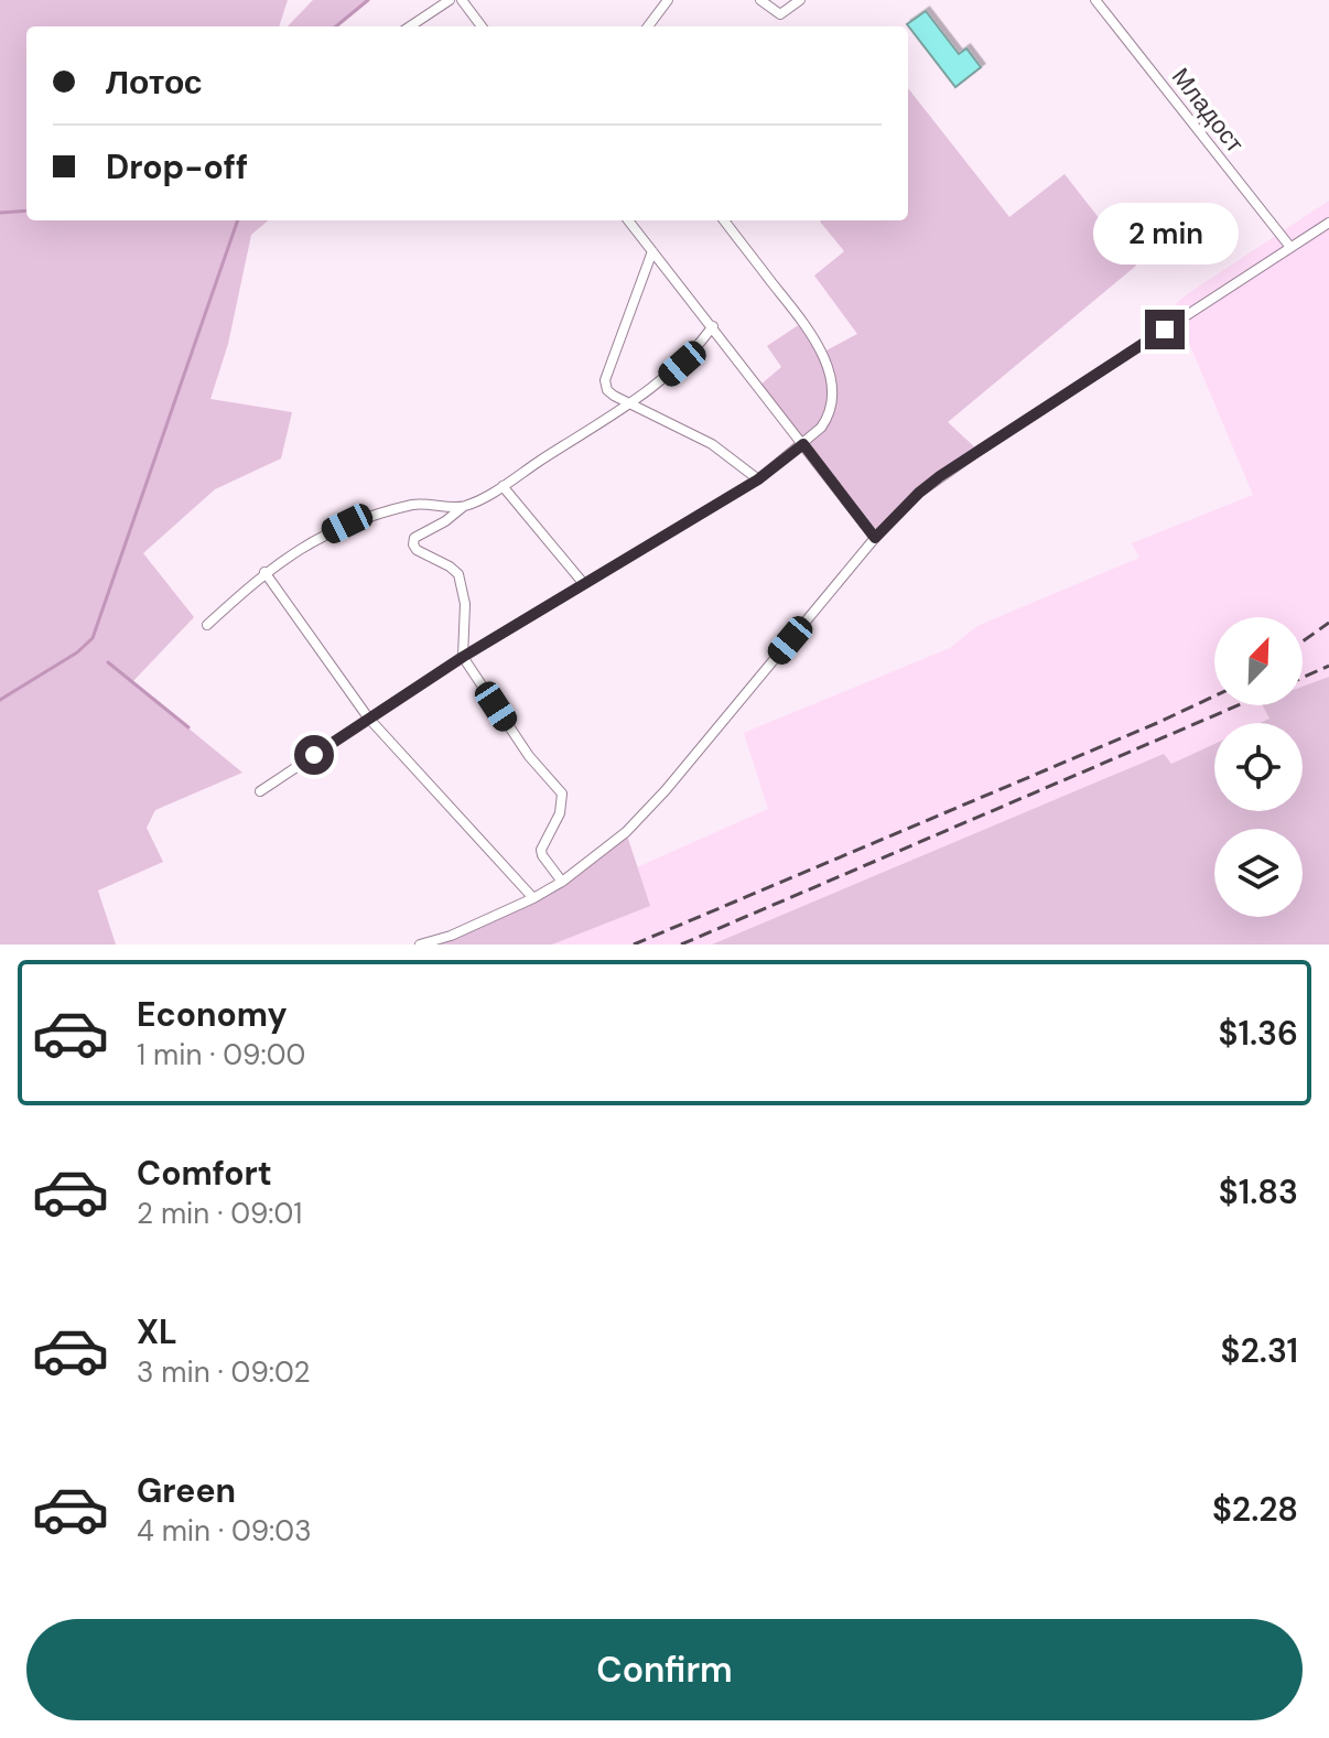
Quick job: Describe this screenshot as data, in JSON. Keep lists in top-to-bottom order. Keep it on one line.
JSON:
{"streets":{"street":["Младост"]},"north":"top right","page":{"banner":["Лотос","Drop-off"],"bubble":"2 min","list":[{"name":"Economy","note":"1 min · 09:00","value":"$1.36"},{"name":"Comfort","note":"2 min · 09:01","value":"$1.83"},{"name":"XL","note":"3 min · 09:02","value":"$2.31"},{"name":"Green","note":"4 min · 09:03","value":"$2.28"}],"buttons":"Confirm"}}
